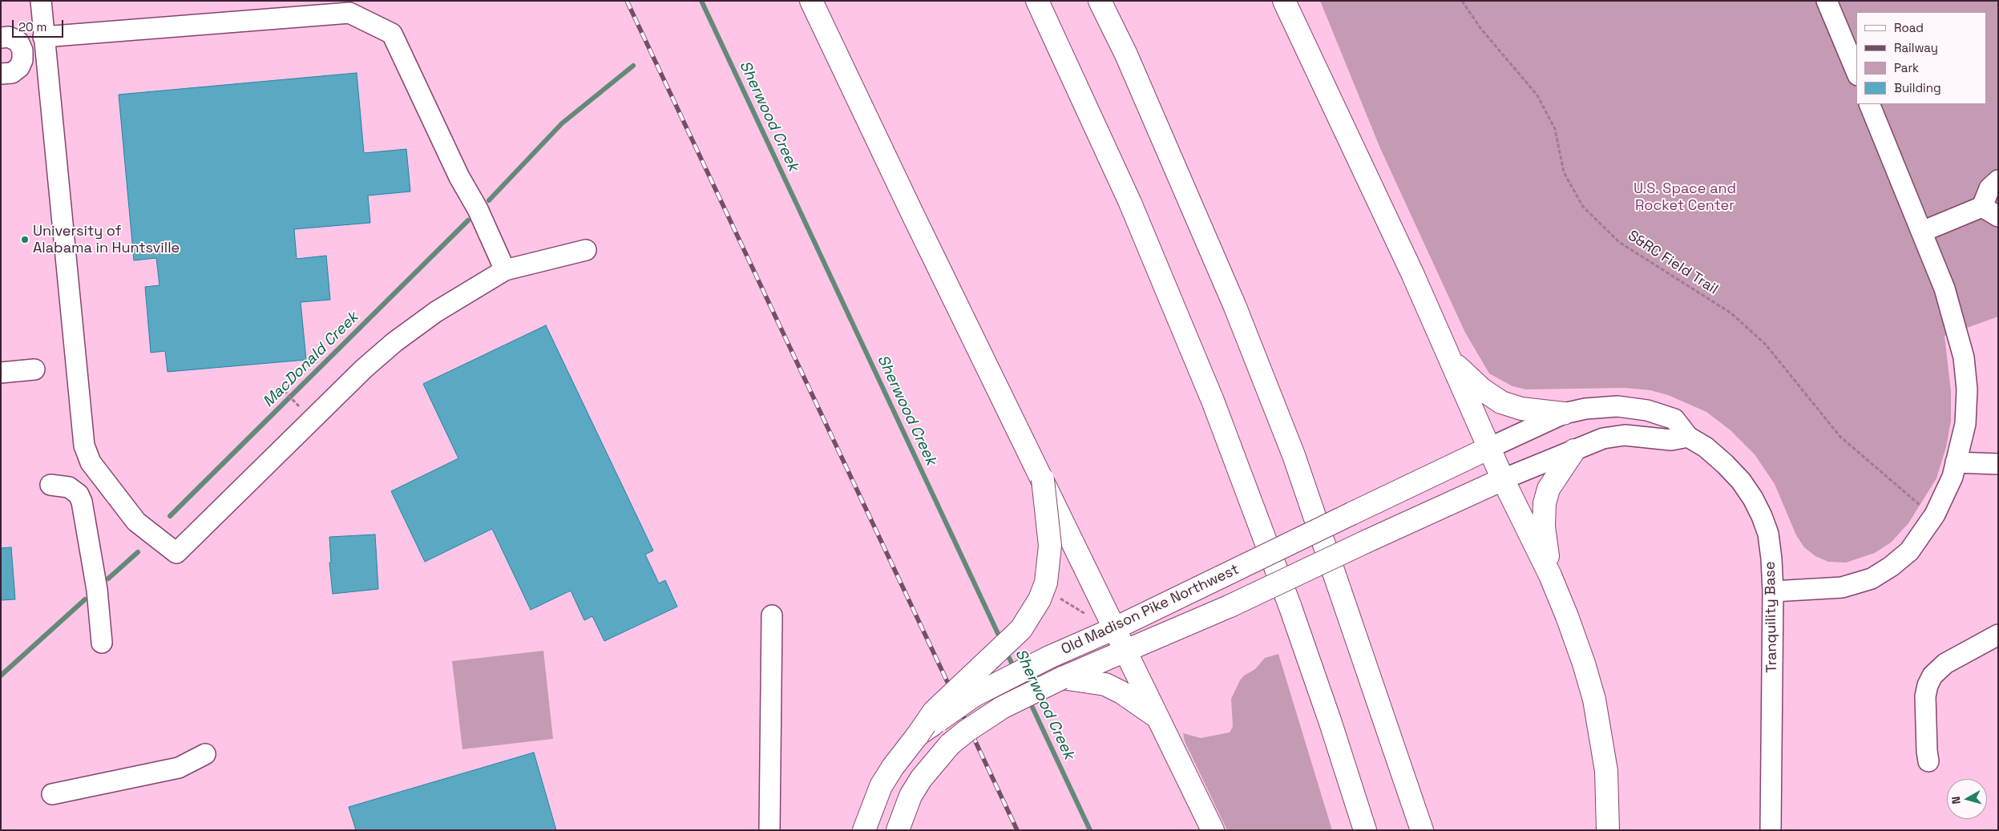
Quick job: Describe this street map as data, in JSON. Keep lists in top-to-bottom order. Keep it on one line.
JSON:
{"streets":{"main road":["Old Madison Pike Northwest"],"street":["Tranquility Base"],"path":["S&RC Field Trail"]},"crossings":[["Old Madison Pike Northwest","Tranquility Base"]],"water":["Sherwood Creek","MacDonald Creek"],"parks":["U.S. Space and Rocket Center"],"places":["University of Alabama in Huntsville"],"legend":["Road","Railway","Park","Building"],"scale_bar":"20 m","north":"left"}
